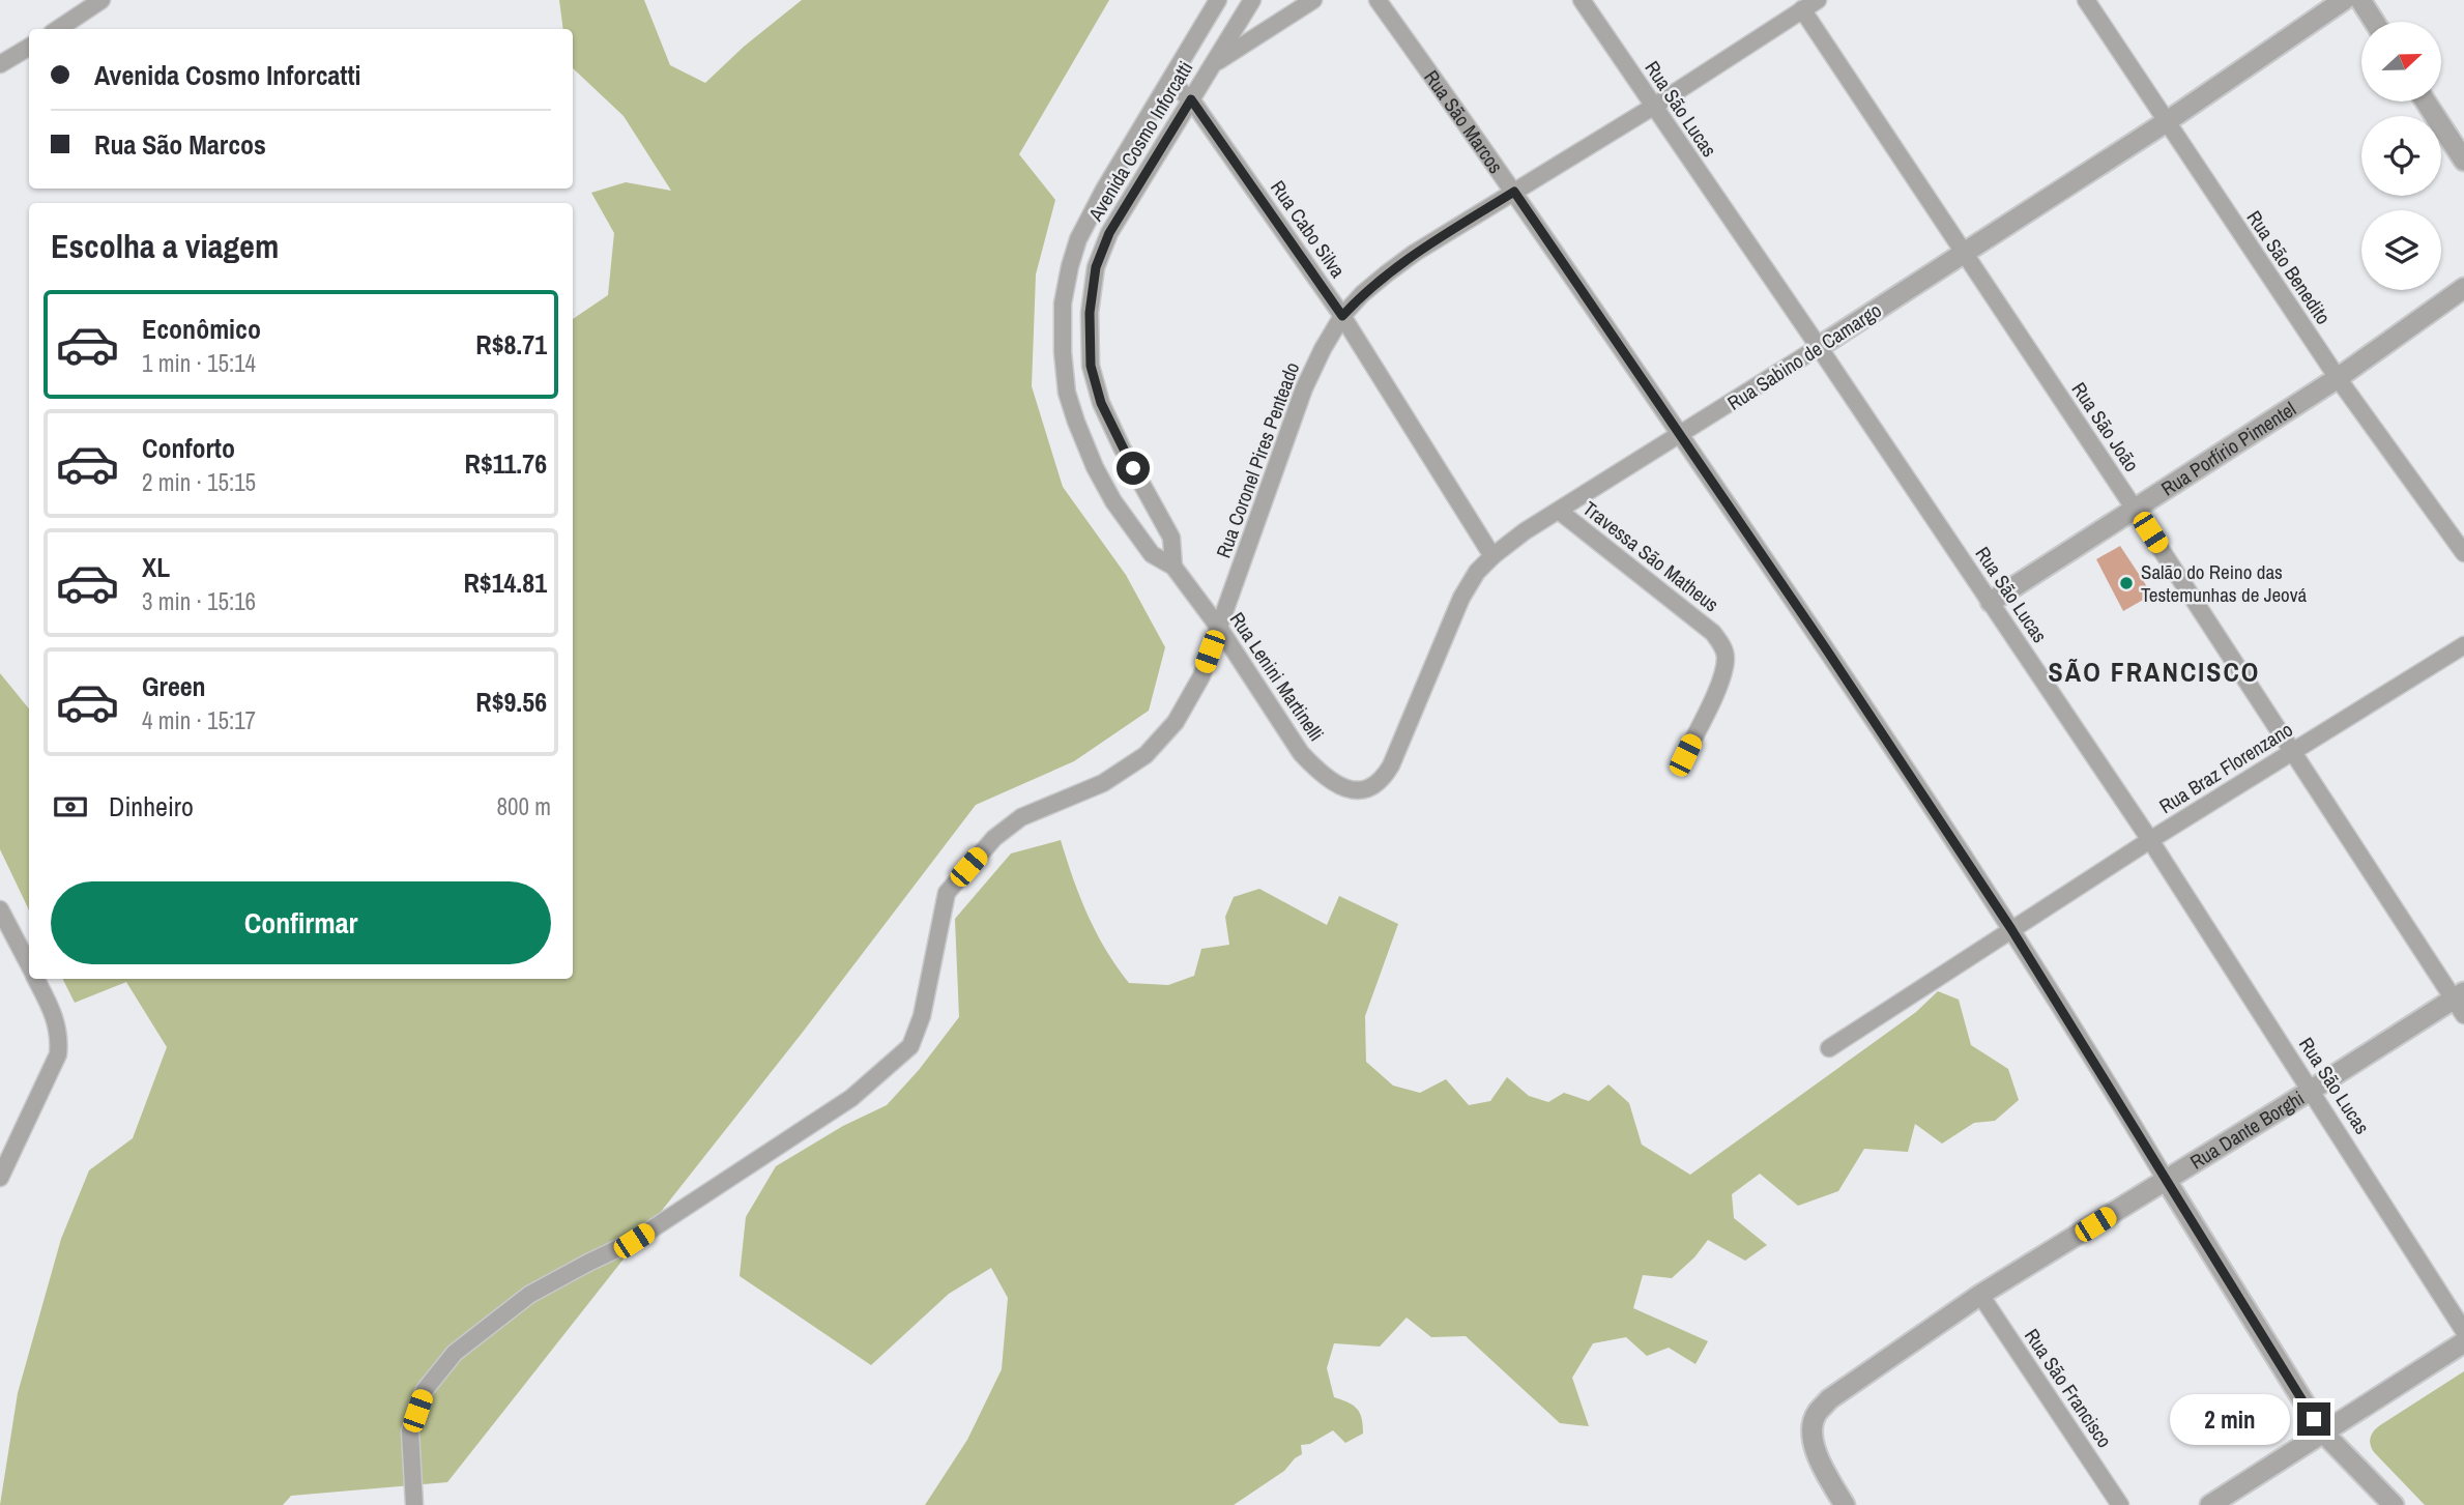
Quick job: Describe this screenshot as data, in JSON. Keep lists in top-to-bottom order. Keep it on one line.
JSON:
{"streets":{"street":["Rua São Lucas","Rua São Marcos","Avenida Cosmo Inforcatti","Rua Cabo Silva","Rua São Benedito","Rua Sabino de Camargo","Rua São João","Rua Porfírio Pimentel","Rua Coronel Pires Penteado","Travessa São Matheus","Rua Lenini Martinelli","Rua Braz Florenzano","Rua Dante Borghi","Rua São Francisco"]},"crossings":[["Rua São Lucas","Rua Sabino de Camargo"],["Rua São Lucas","Rua Porfírio Pimentel"],["Rua São Lucas","Rua Coronel Pires Penteado"],["Rua São Lucas","Rua Braz Florenzano"],["Rua São Lucas","Rua Dante Borghi"],["Rua São Marcos","Rua Sabino de Camargo"],["Rua São Marcos","Rua Coronel Pires Penteado"],["Rua São Marcos","Rua Braz Florenzano"],["Rua São Marcos","Rua Dante Borghi"],["Avenida Cosmo Inforcatti","Rua Cabo Silva"],["Avenida Cosmo Inforcatti","Rua Lenini Martinelli"],["Rua Cabo Silva","Rua Sabino de Camargo"],["Rua Cabo Silva","Rua Coronel Pires Penteado"],["Rua São Benedito","Rua Sabino de Camargo"],["Rua São Benedito","Rua Porfírio Pimentel"],["Rua Sabino de Camargo","Rua São João"],["Rua Sabino de Camargo","Travessa São Matheus"],["Rua Sabino de Camargo","Rua Lenini Martinelli"],["Rua São João","Rua Porfírio Pimentel"],["Rua São João","Rua Coronel Pires Penteado"],["Rua São João","Rua Braz Florenzano"],["Rua São João","Rua Dante Borghi"],["Rua Coronel Pires Penteado","Rua Lenini Martinelli"],["Rua Dante Borghi","Rua São Francisco"]],"districts":["SÃO FRANCISCO"],"places":["Salão do Reino das Testemunhas de Jeová"],"north":"right","page":{"banner":["Avenida Cosmo Inforcatti","Rua São Marcos"],"heading":"Escolha a viagem","list":[{"name":"Econômico","note":"1 min · 15:14","value":"R$8.71"},{"name":"Conforto","note":"2 min · 15:15","value":"R$11.76"},{"name":"XL","note":"3 min · 15:16","value":"R$14.81"},{"name":"Green","note":"4 min · 15:17","value":"R$9.56"}],"pay":["Dinheiro","800 m"],"buttons":"Confirmar","bubble":"2 min"}}
